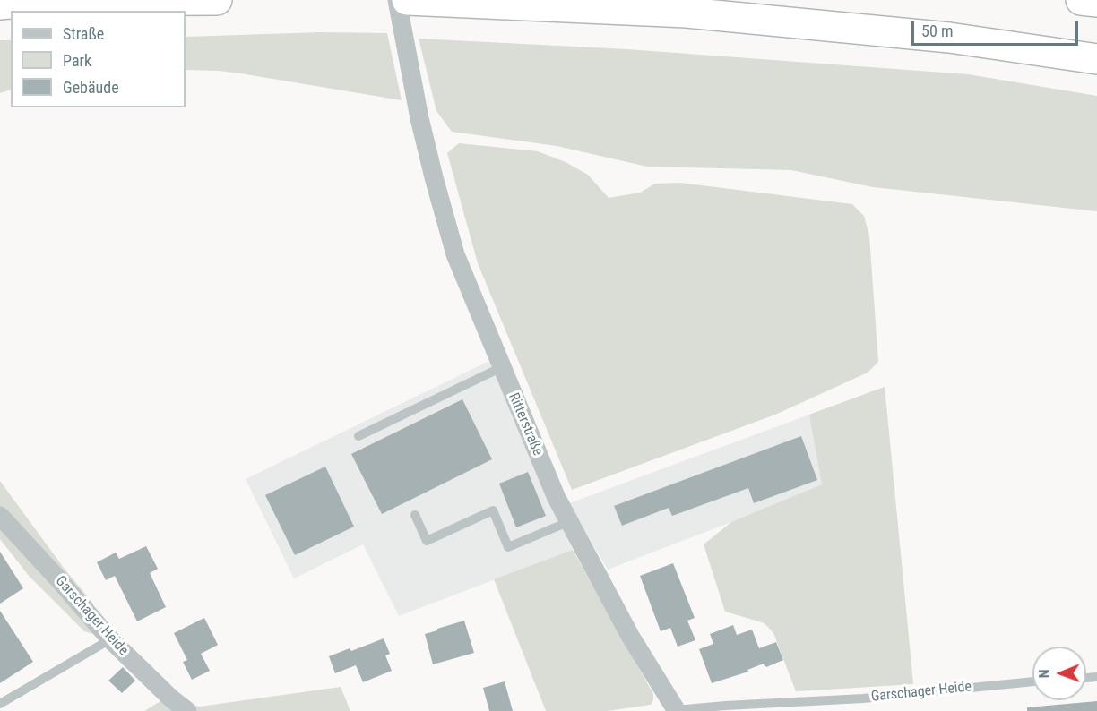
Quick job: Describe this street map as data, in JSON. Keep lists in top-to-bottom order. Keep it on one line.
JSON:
{"streets":{"street":["Ritterstraße","Garschager Heide"]},"crossings":[["Ritterstraße","Garschager Heide"]],"legend":["Straße","Park","Gebäude"],"scale_bar":"50 m","north":"left"}
